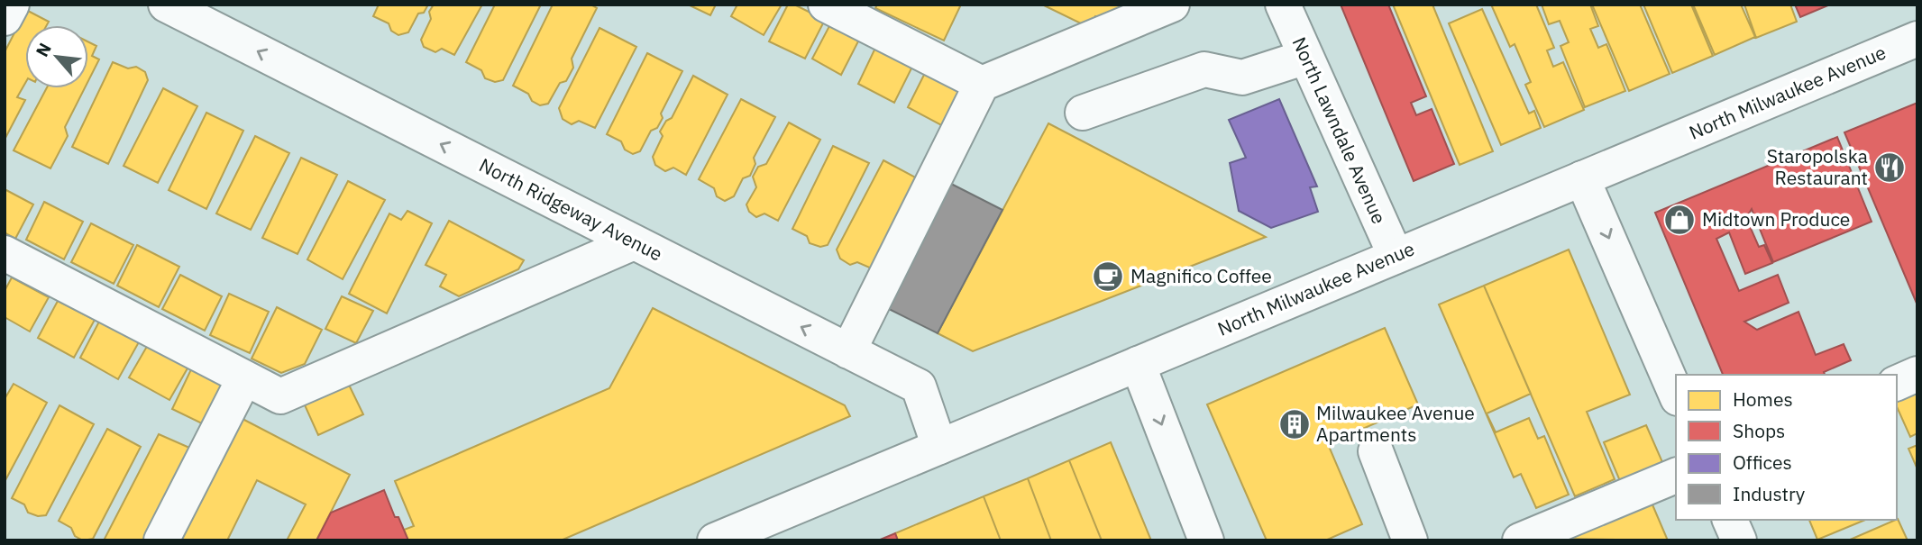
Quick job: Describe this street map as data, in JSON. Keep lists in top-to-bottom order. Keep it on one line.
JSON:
{"streets":{"street":["North Milwaukee Avenue","North Lawndale Avenue","North Ridgeway Avenue"]},"crossings":[["North Milwaukee Avenue","North Lawndale Avenue"],["North Milwaukee Avenue","North Ridgeway Avenue"]],"places":{"restaurant":["Staropolska Restaurant"],"shop":["Midtown Produce"],"cafe":["Magnifico Coffee"],"building":["Milwaukee Avenue Apartments"]},"legend":["Homes","Shops","Offices","Industry"],"north":"top left"}
